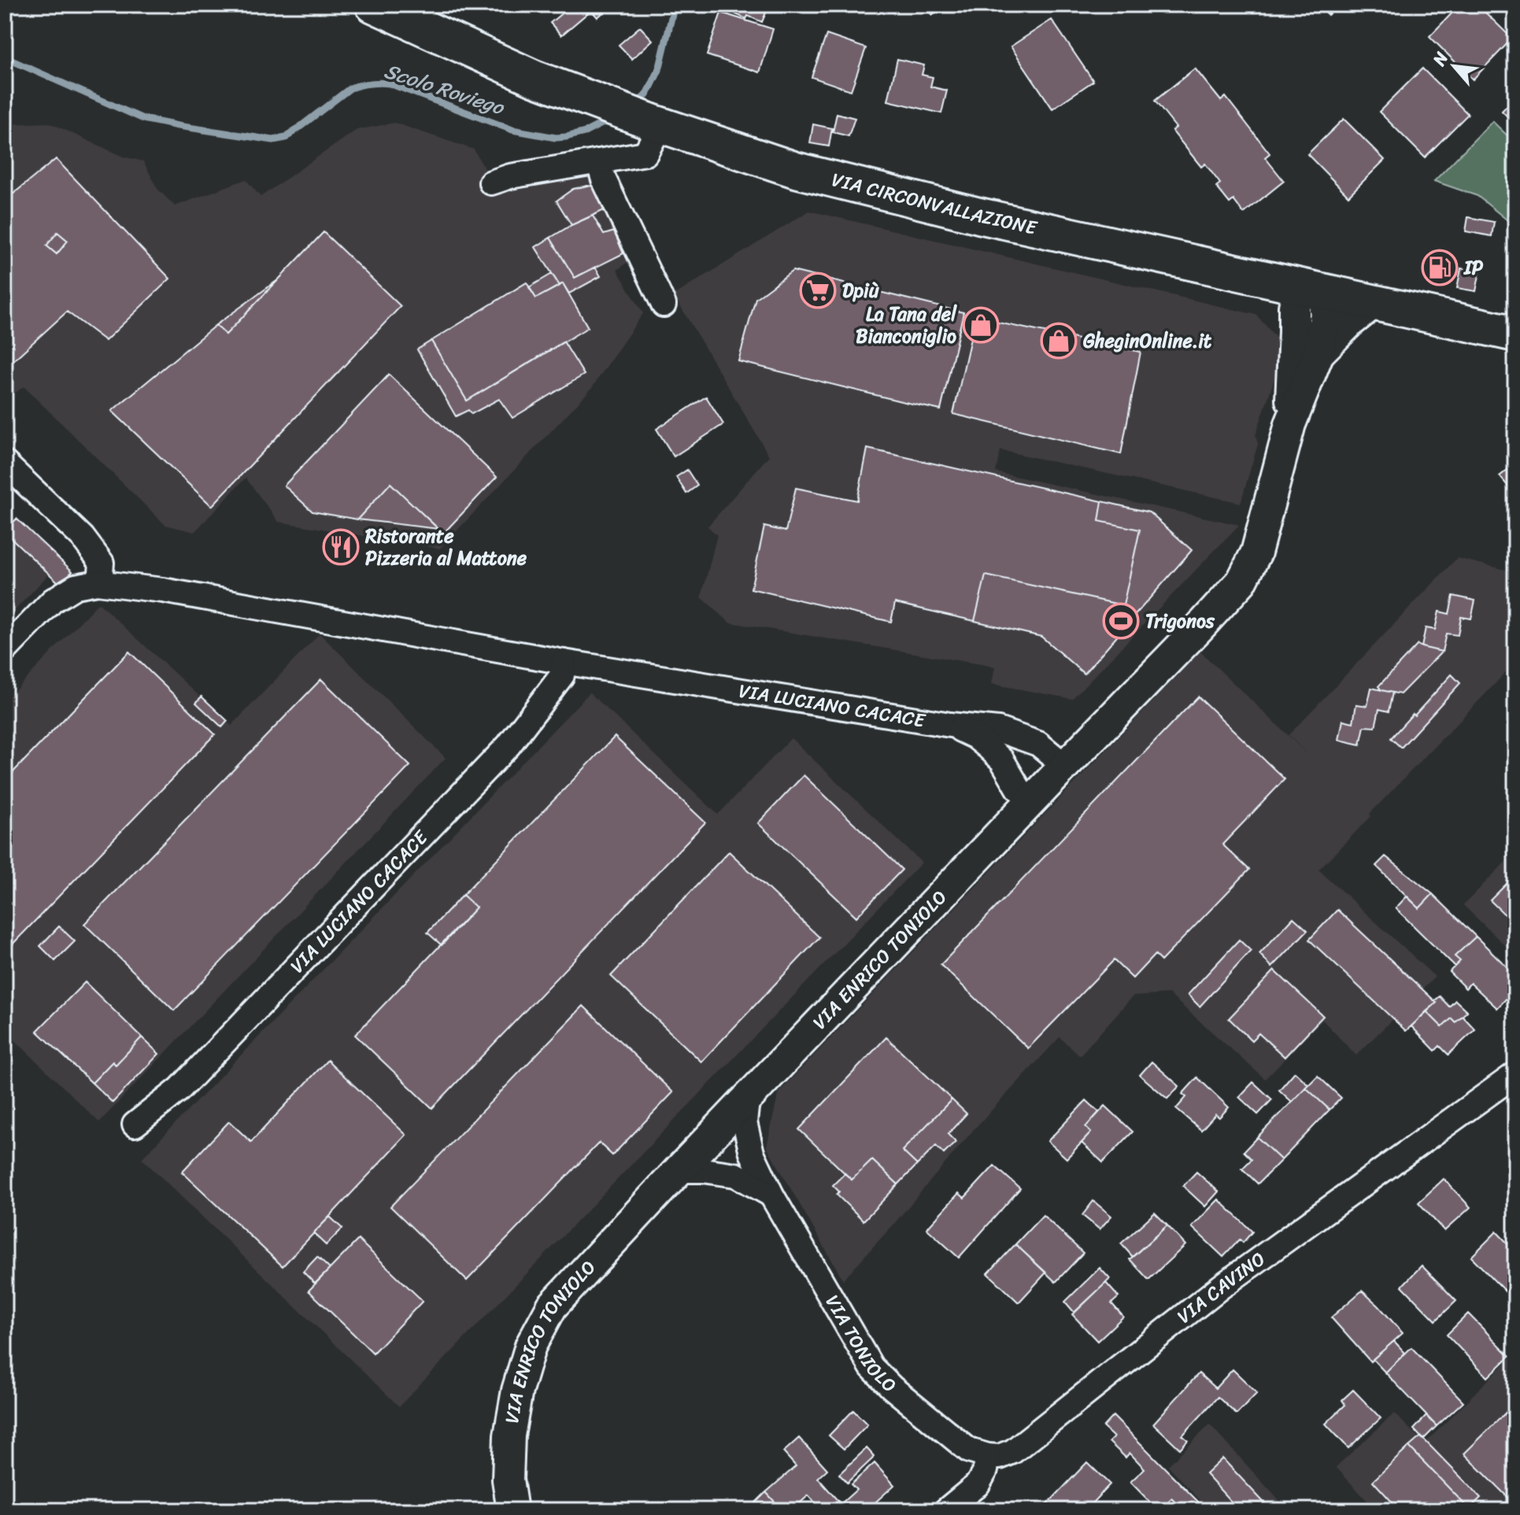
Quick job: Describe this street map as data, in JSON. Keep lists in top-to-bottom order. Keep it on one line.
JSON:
{"streets":{"main road":["VIA CIRCONVALLAZIONE"],"street":["VIA LUCIANO CACACE","VIA ENRICO TONIOLO","VIA CAVINO","VIA TONIOLO"]},"crossings":[["VIA CIRCONVALLAZIONE","VIA ENRICO TONIOLO"],["VIA LUCIANO CACACE","VIA ENRICO TONIOLO"],["VIA ENRICO TONIOLO","VIA TONIOLO"],["VIA CAVINO","VIA TONIOLO"]],"water":["Scolo Roviego"],"places":{"fuel station":["IP"],"supermarket":["Dpiù"],"shop":["La Tana del Bianconiglio","GheginOnline.it"],"restaurant":["Ristorante Pizzeria al Mattone"],"sports":["Trigonos"]},"north":"top left"}
